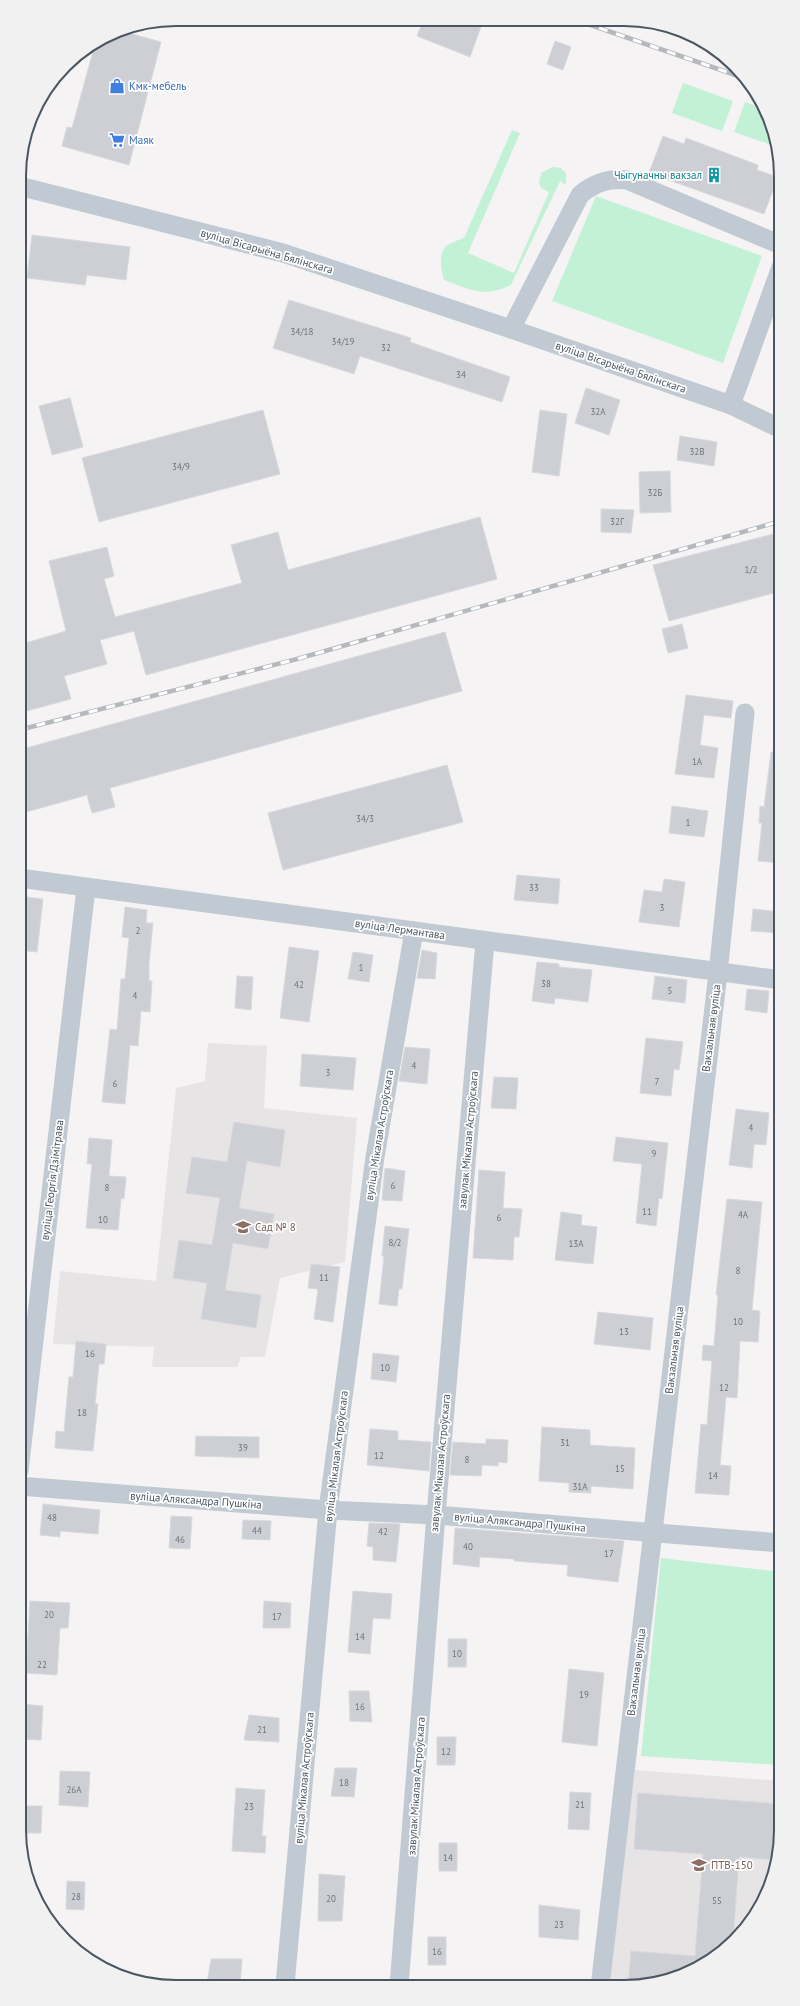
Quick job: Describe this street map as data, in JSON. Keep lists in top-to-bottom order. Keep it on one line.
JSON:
{"streets":{"street":["вуліца Вісарыёна Бялінскага","вуліца Лермантава","Вакзальная вуліца","вуліца Мікалая Астроўскага","завулак Мікалая Астроўскага","вуліца Георгія Дзімітрава","вуліца Аляксандра Пушкіна"]},"crossings":[["вуліца Лермантава","Вакзальная вуліца"],["вуліца Лермантава","вуліца Мікалая Астроўскага"],["вуліца Лермантава","завулак Мікалая Астроўскага"],["вуліца Лермантава","вуліца Георгія Дзімітрава"],["Вакзальная вуліца","вуліца Аляксандра Пушкіна"],["вуліца Мікалая Астроўскага","вуліца Аляксандра Пушкіна"],["завулак Мікалая Астроўскага","вуліца Аляксандра Пушкіна"]],"places":{"shop":["Кмк-мебель"],"supermarket":["Маяк"],"building":["Чыгуначны вакзал"],"school or university":["Сад № 8","ПТВ-150"]},"house_numbers":["34/18","34/19","32","34","32А","32В","34/9","32Б","32Г","1/2","1А","34/3","1","33","3","2","1","38","42","5","4","4","3","7","6","4","9","6","8","11","4А","6","10","8/2","13А","8","11","10","13","16","10","12","18","31","39","12","8","15","14","31А","48","44","42","46","40","17","20","17","14","10","22","19","16","21","12","18","26А","21","23","14","28","20","55","23","16"]}
